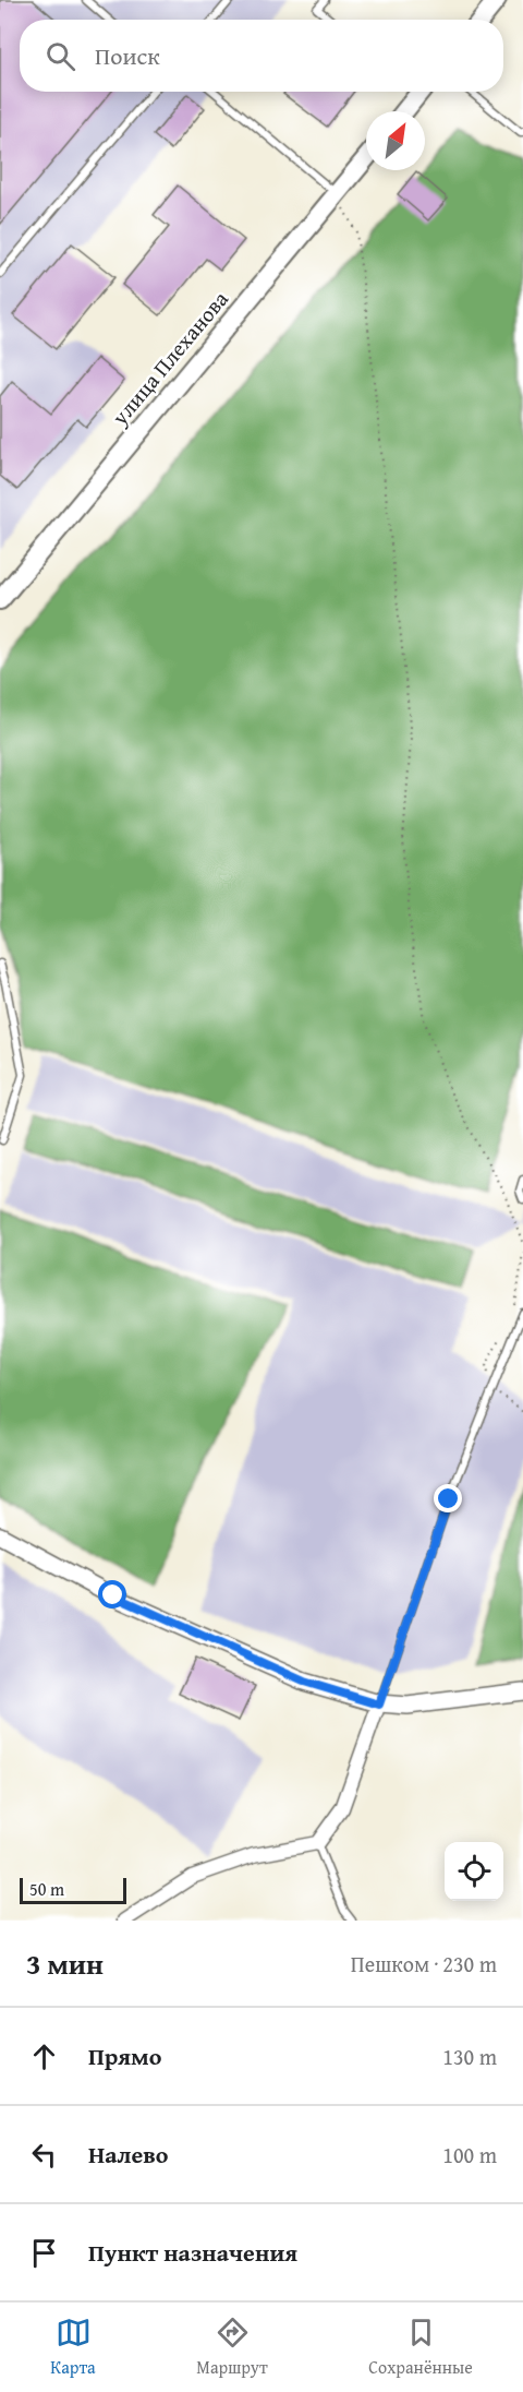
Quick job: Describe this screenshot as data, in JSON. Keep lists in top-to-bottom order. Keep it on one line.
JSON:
{"streets":{"main road":["улица Плеханова"]},"scale_bar":"50 m","north":"top right","page":{"search":"Поиск","scale":"50 m","heading":["3 мин","Пешком · 230 m"],"list":[["Прямо","130 m"],["Налево","100 m"],"Пункт назначения"],"nav":["Карта","Маршрут","Сохранённые"]}}
